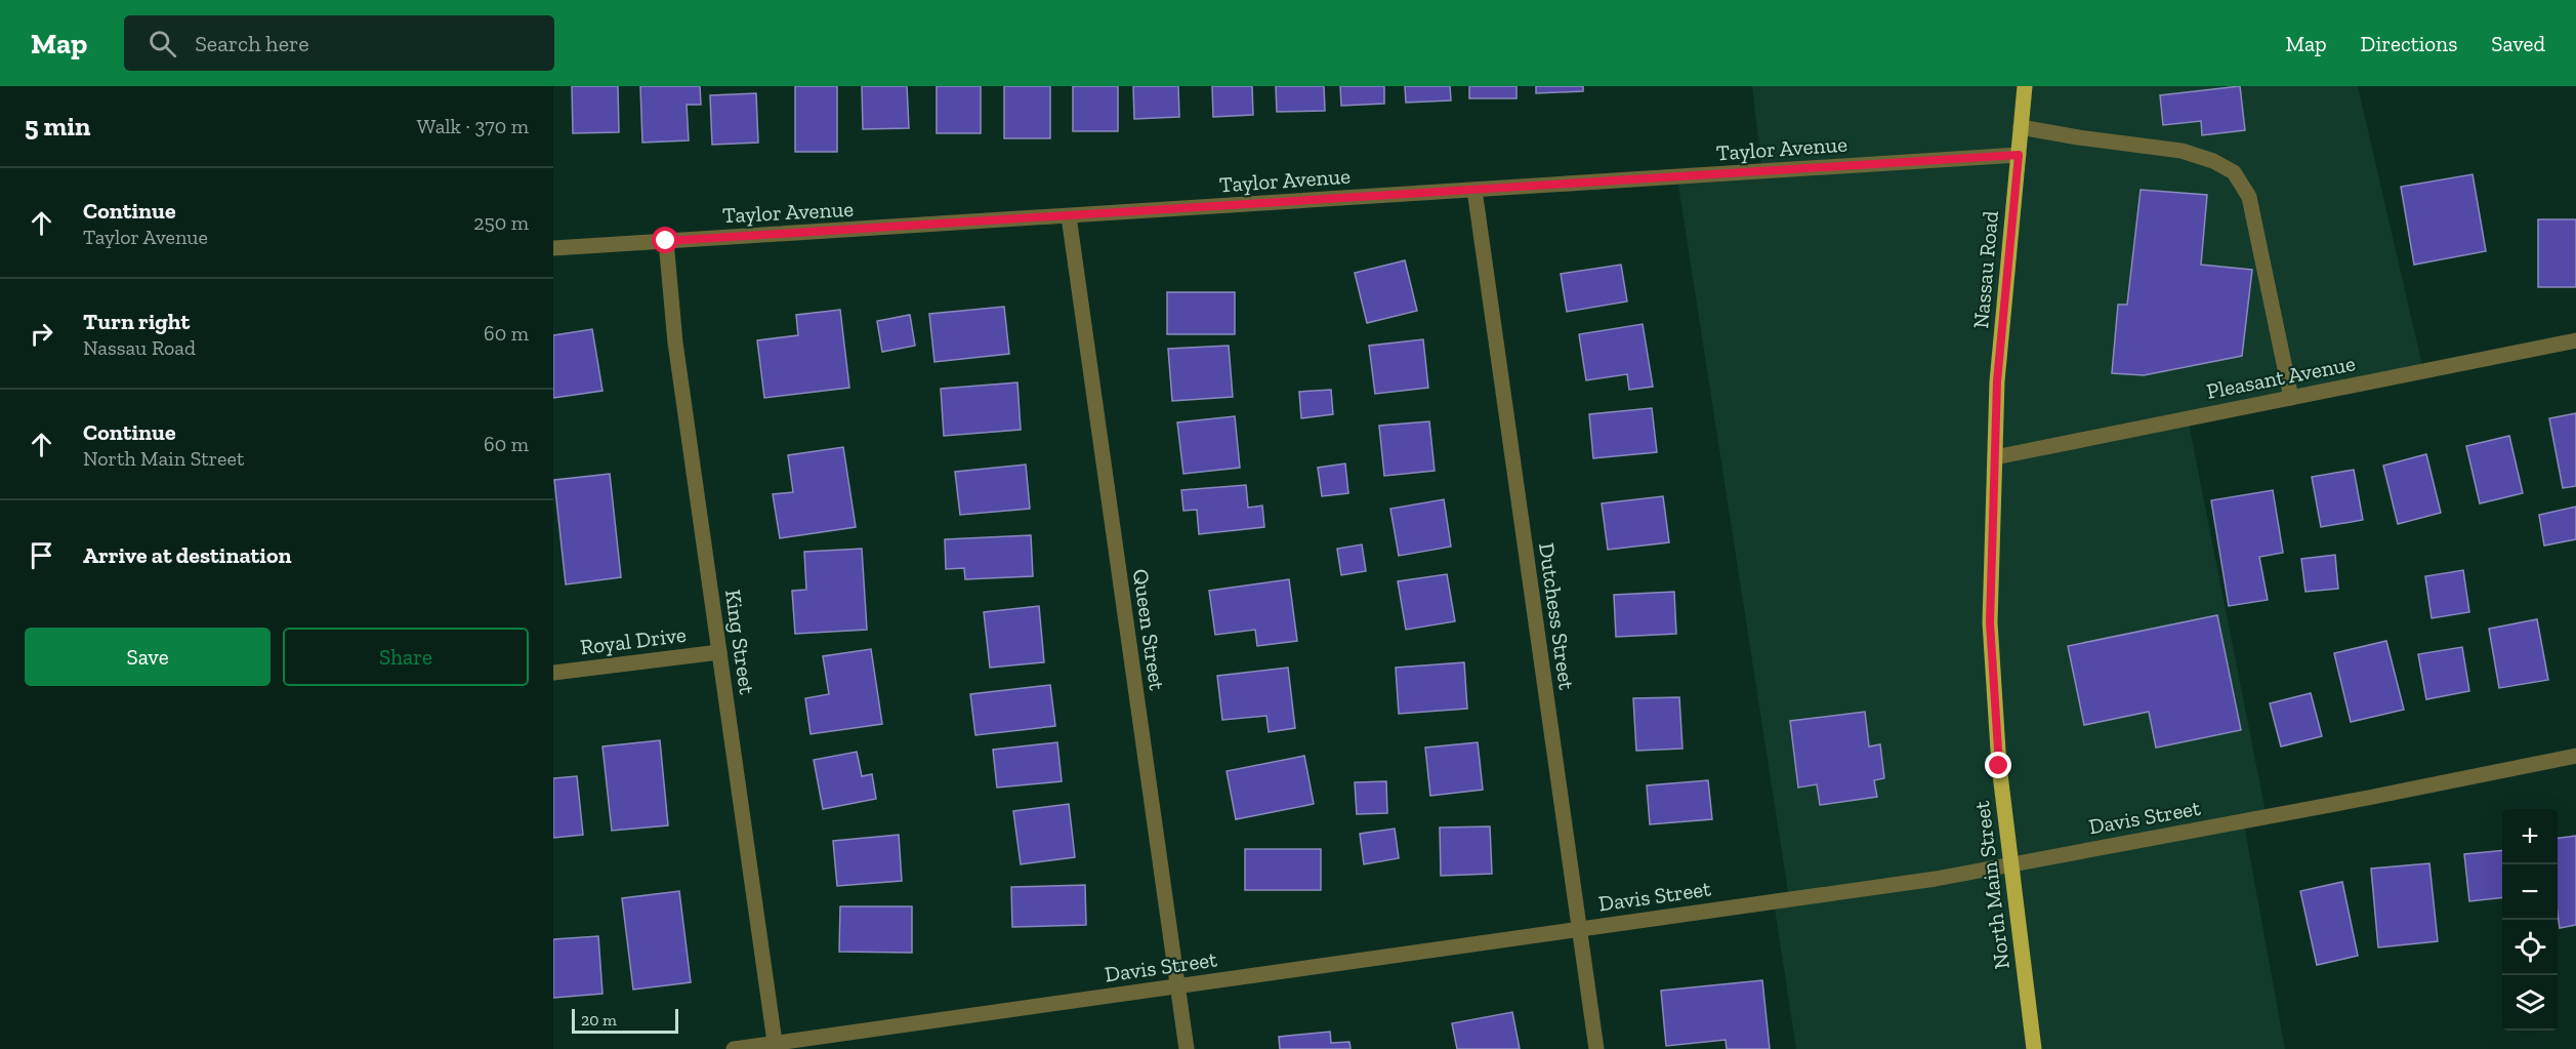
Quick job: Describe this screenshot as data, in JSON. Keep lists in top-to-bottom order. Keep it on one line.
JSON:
{"streets":{"main road":["Nassau Road","North Main Street"],"street":["Taylor Avenue","Pleasant Avenue","Dutchess Street","Queen Street","Royal Drive","King Street","Davis Street"]},"crossings":[["Taylor Avenue","Nassau Road"],["Taylor Avenue","Dutchess Street"],["Taylor Avenue","Queen Street"],["Taylor Avenue","King Street"],["Nassau Road","Pleasant Avenue"],["Nassau Road","North Main Street"],["Pleasant Avenue","North Main Street"],["Dutchess Street","Davis Street"],["Queen Street","Davis Street"],["Royal Drive","King Street"],["King Street","Davis Street"],["Davis Street","North Main Street"]],"scale_bar":"20 m","page":{"header":"Map","search":"Search here","nav":["Map","Directions","Saved"],"heading":["5 min","Walk · 370 m"],"list":[["Continue","Taylor Avenue","250 m"],["Turn right","Nassau Road","60 m"],["Continue","North Main Street","60 m"],"Arrive at destination"],"buttons":["Save","Share"],"map_buttons":["+","−"],"scale":"20 m"}}
